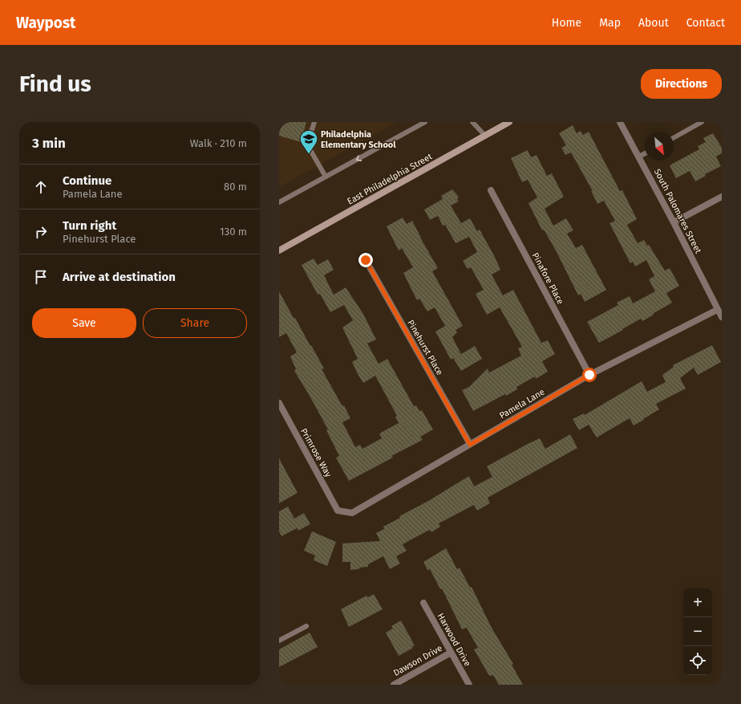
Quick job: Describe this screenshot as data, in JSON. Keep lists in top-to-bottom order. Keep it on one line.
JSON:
{"streets":{"street":["East Philadelphia Street","South Palomares Street","Pinafore Place","Pinehurst Place","Pamela Lane","Primrose Way","Harwood Drive","Dawson Drive"]},"crossings":[["South Palomares Street","Pamela Lane"],["Pinafore Place","Pamela Lane"],["Pinehurst Place","Pamela Lane"],["Pamela Lane","Primrose Way"],["Harwood Drive","Dawson Drive"]],"places":{"school or university":["Philadelphia Elementary School"]},"north":"bottom right","page":{"header":"Waypost","nav":["Home","Map","About","Contact"],"buttons":["Directions",["Save","Share"]],"title":"Find us","heading":["3 min","Walk · 210 m"],"list":[["Continue","Pamela Lane","80 m"],["Turn right","Pinehurst Place","130 m"],"Arrive at destination"],"map_buttons":["+","−"]}}
